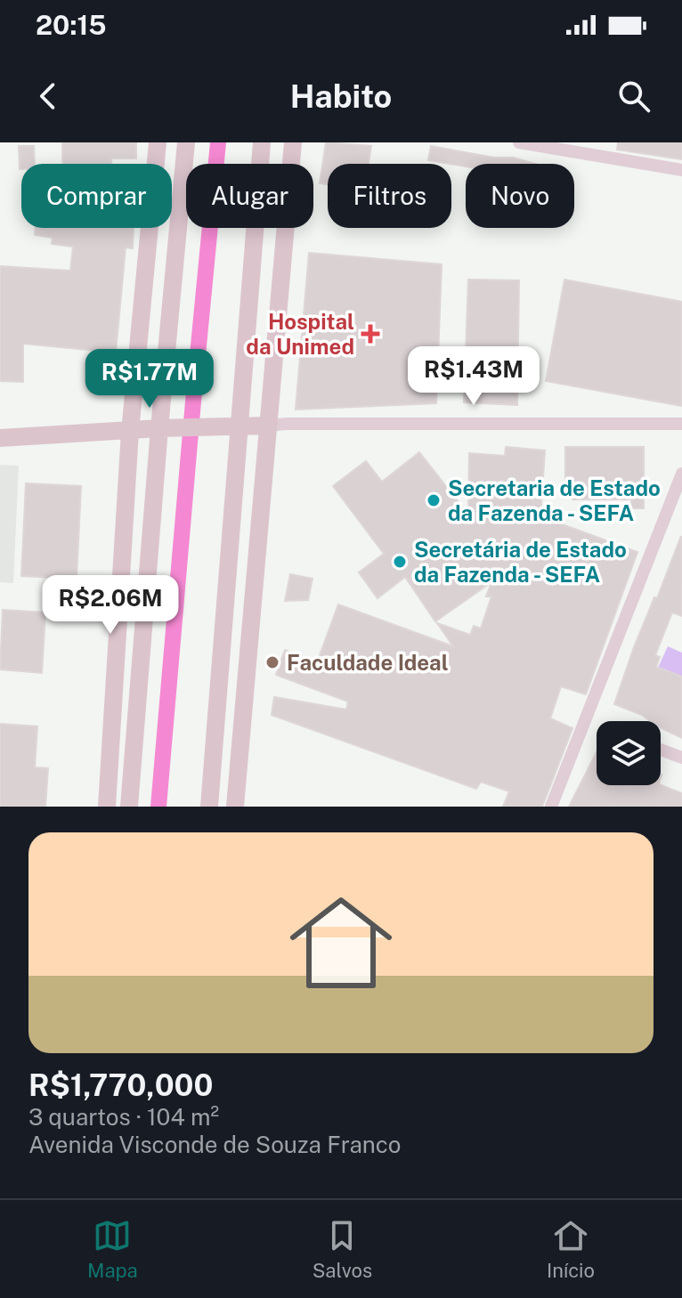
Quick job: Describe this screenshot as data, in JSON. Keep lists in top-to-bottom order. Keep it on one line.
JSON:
{"places":{"health":["Hospital da Unimed"],"other":["Secretaria de Estado da Fazenda - SEFA","Secretária de Estado da Fazenda - SEFA","Faculdade Ideal"]},"page":{"status":"20:15","header":"Habito","chip":["Comprar","Alugar","Filtros","Novo"],"price":["R$1.43M","R$1.77M","R$2.06M"],"list":[{"name":"R$1,770,000","note":"3 quartos · 104 m² · Avenida Visconde de Souza Franco"}],"tabs":["Mapa","Salvos","Início"]}}
